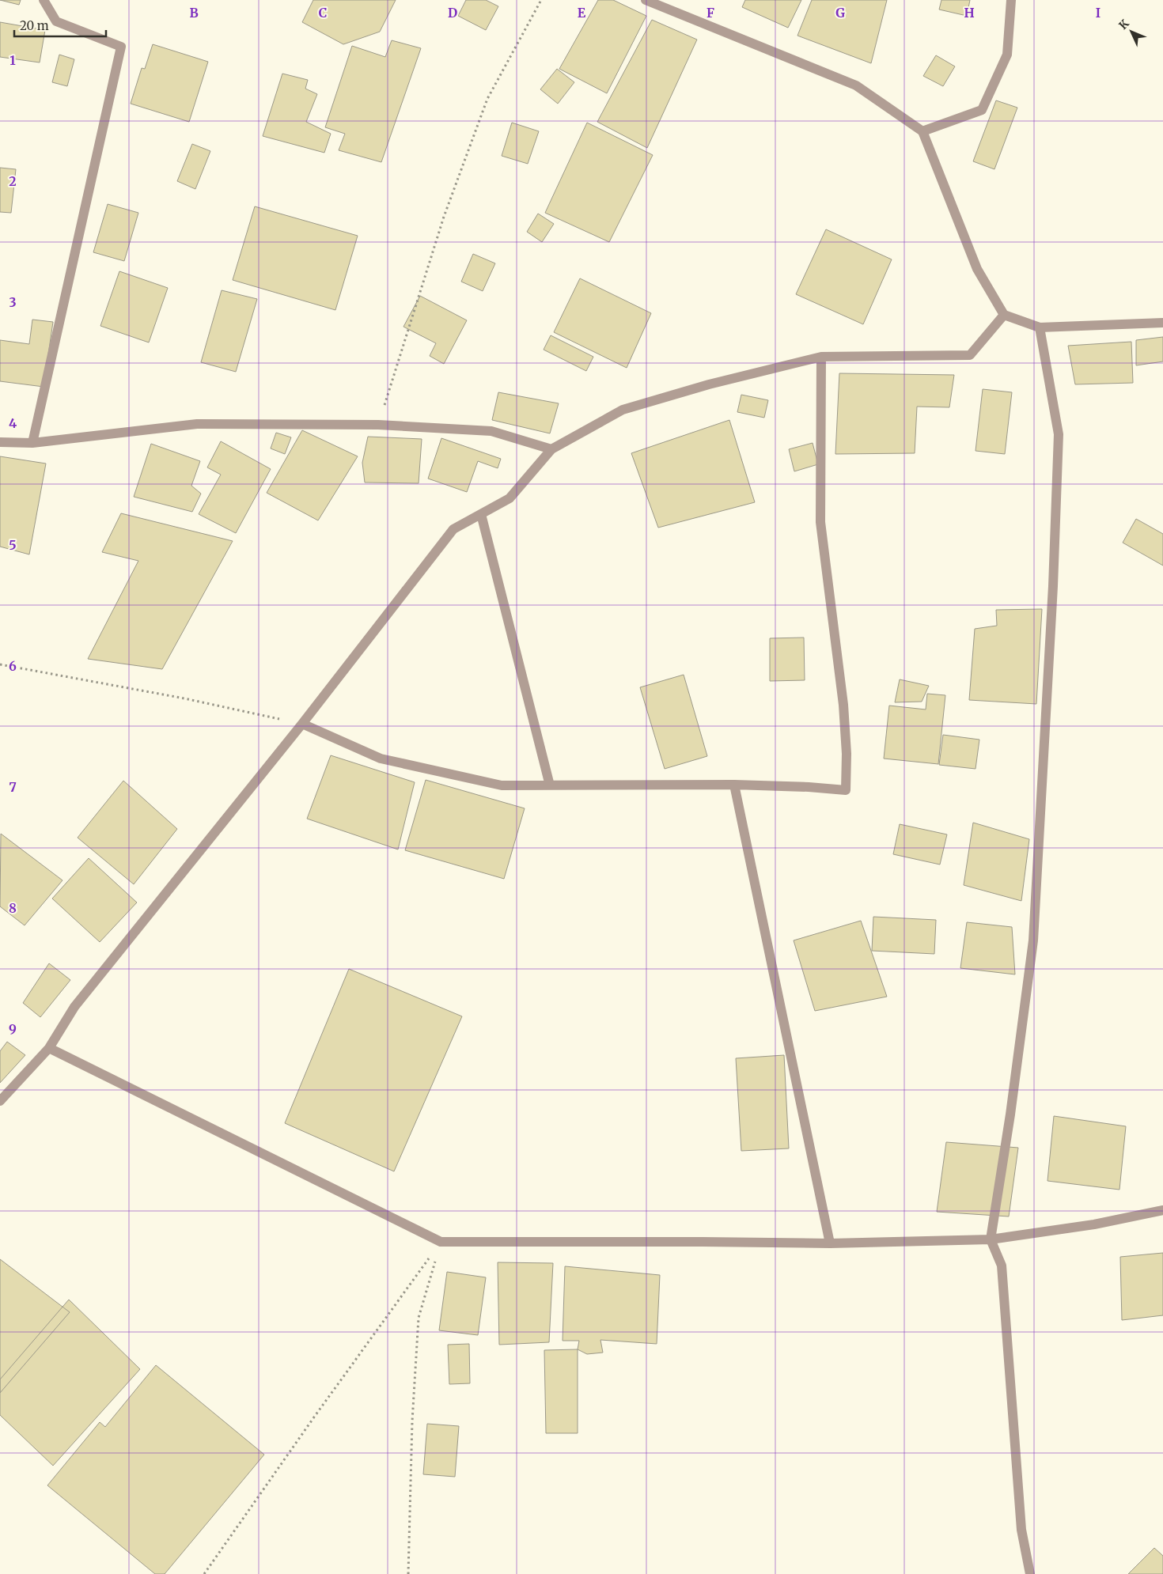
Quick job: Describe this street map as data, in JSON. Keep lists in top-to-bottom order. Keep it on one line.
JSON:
{"scale_bar":"20 m","north":"top left","grid":{"columns":["B","C","D","E","F","G","H","I"],"rows":["1","2","3","4","5","6","7","8","9"]}}
